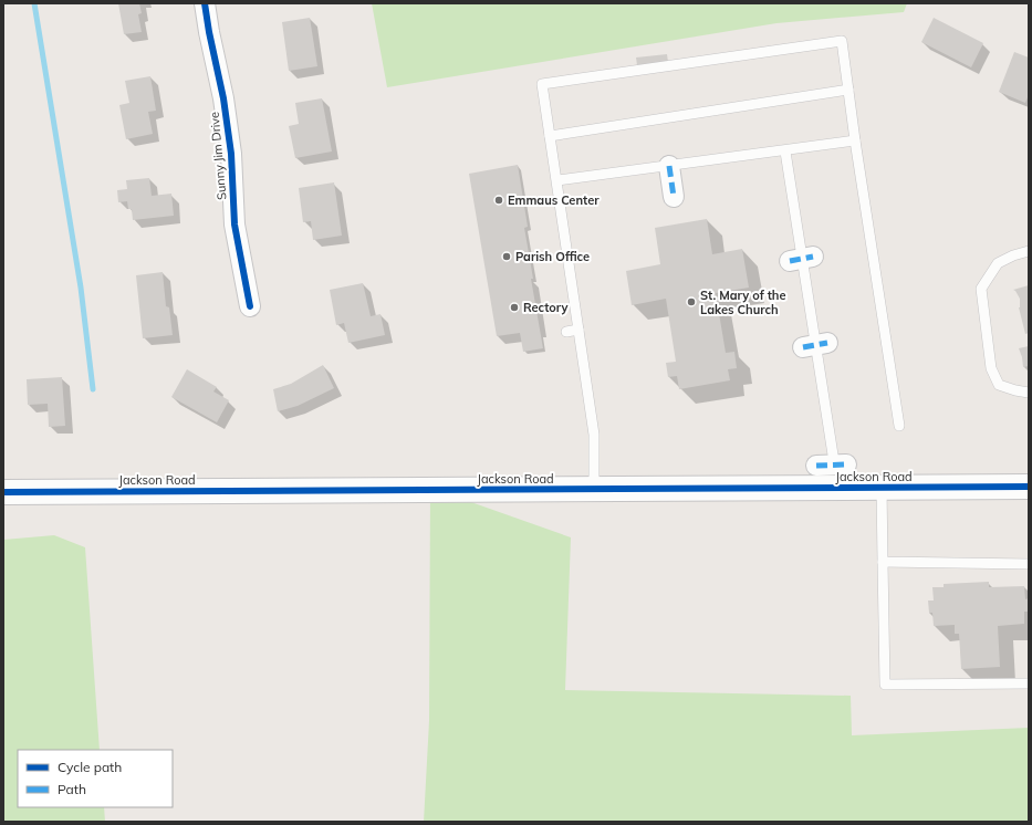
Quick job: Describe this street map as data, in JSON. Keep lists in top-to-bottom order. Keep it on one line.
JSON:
{"streets":{"street":["Sunny Jim Drive","Jackson Road"]},"places":["Emmaus Center","Parish Office","St. Mary of the Lakes Church","Rectory"],"legend":["Cycle path","Path"]}
